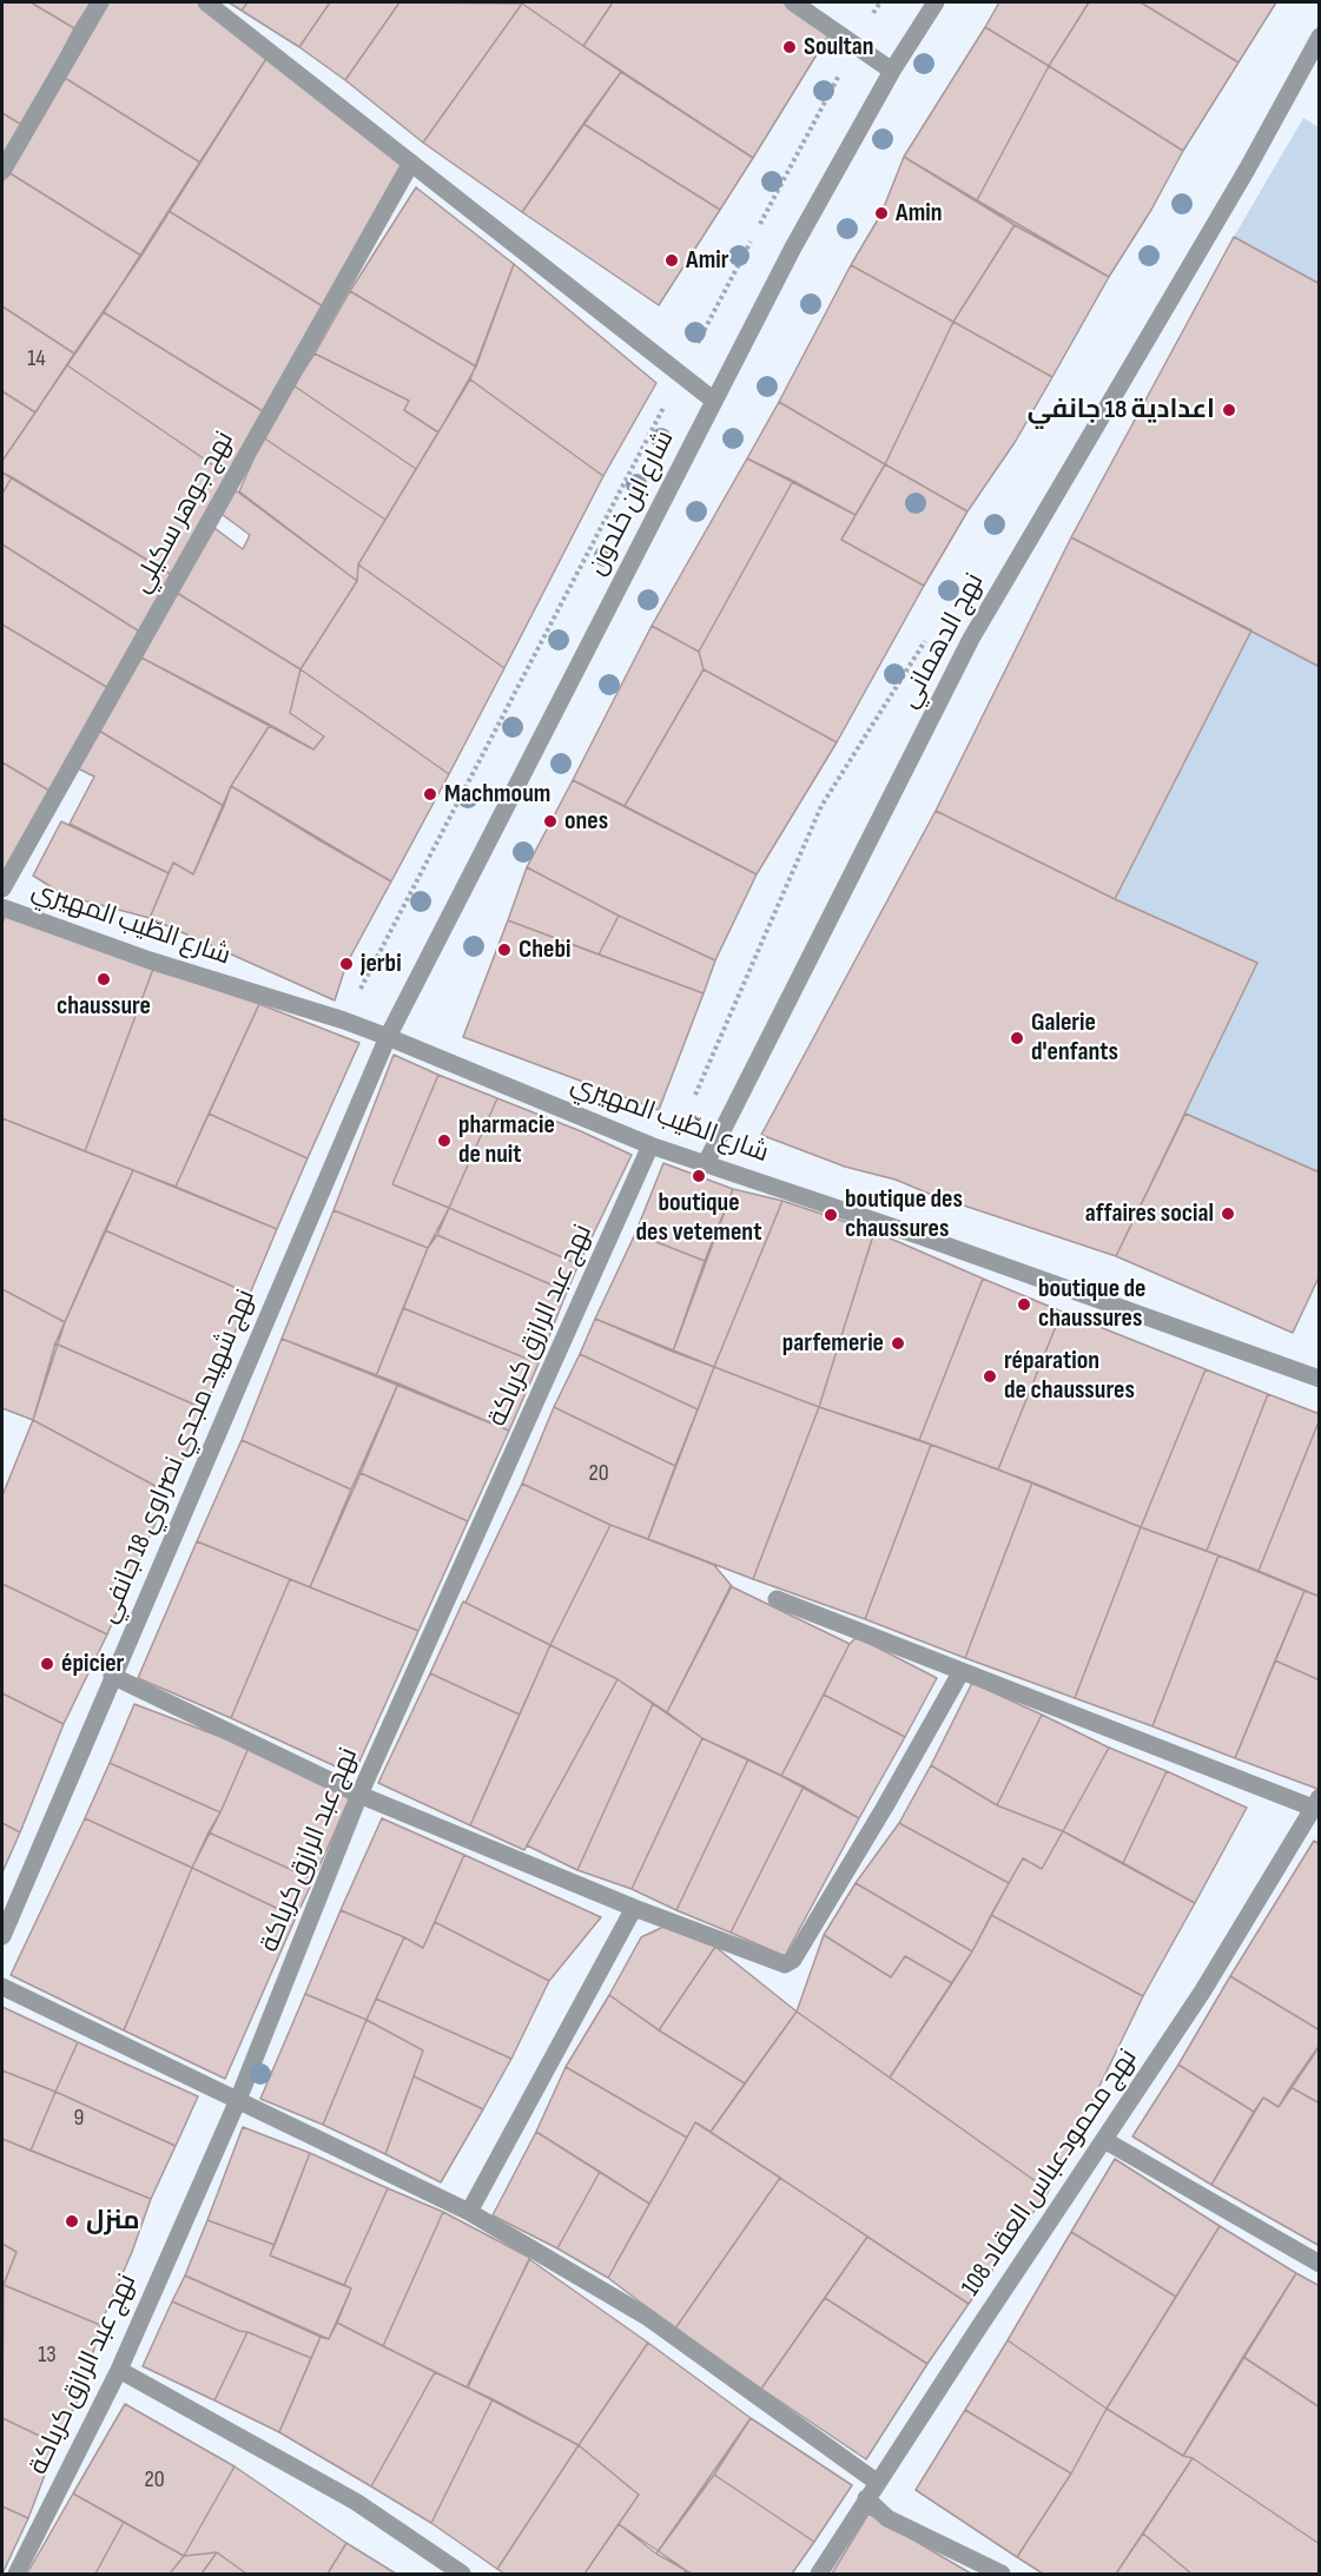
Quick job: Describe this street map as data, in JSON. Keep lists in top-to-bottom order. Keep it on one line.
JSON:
{"streets":{"street":["شارع ابن خلدون","نهج جوهر سكيلي","نهج الدهماني","شارع الطّيب المهيري","نهج عبد الرازق كرباكة","نهج شهيد مجدي نصراوي 18 جانفي","نهج محمودعباس العقاد 108"]},"crossings":[["شارع ابن خلدون","شارع الطّيب المهيري"],["شارع ابن خلدون","نهج شهيد مجدي نصراوي 18 جانفي"],["نهج الدهماني","شارع الطّيب المهيري"],["شارع الطّيب المهيري","نهج عبد الرازق كرباكة"],["شارع الطّيب المهيري","نهج شهيد مجدي نصراوي 18 جانفي"]],"places":["Soultan","Amin","Amir","اعدادية 18 جانفي","Machmoum","ones","Chebi","jerbi","chaussure","Galerie d'enfants","pharmacie de nuit","boutique des vetement","affaires social","boutique des chaussures","boutique de chaussures","parfemerie","réparation de chaussures","épicier","منزل"],"house_numbers":["14","20","9","13","20"]}
